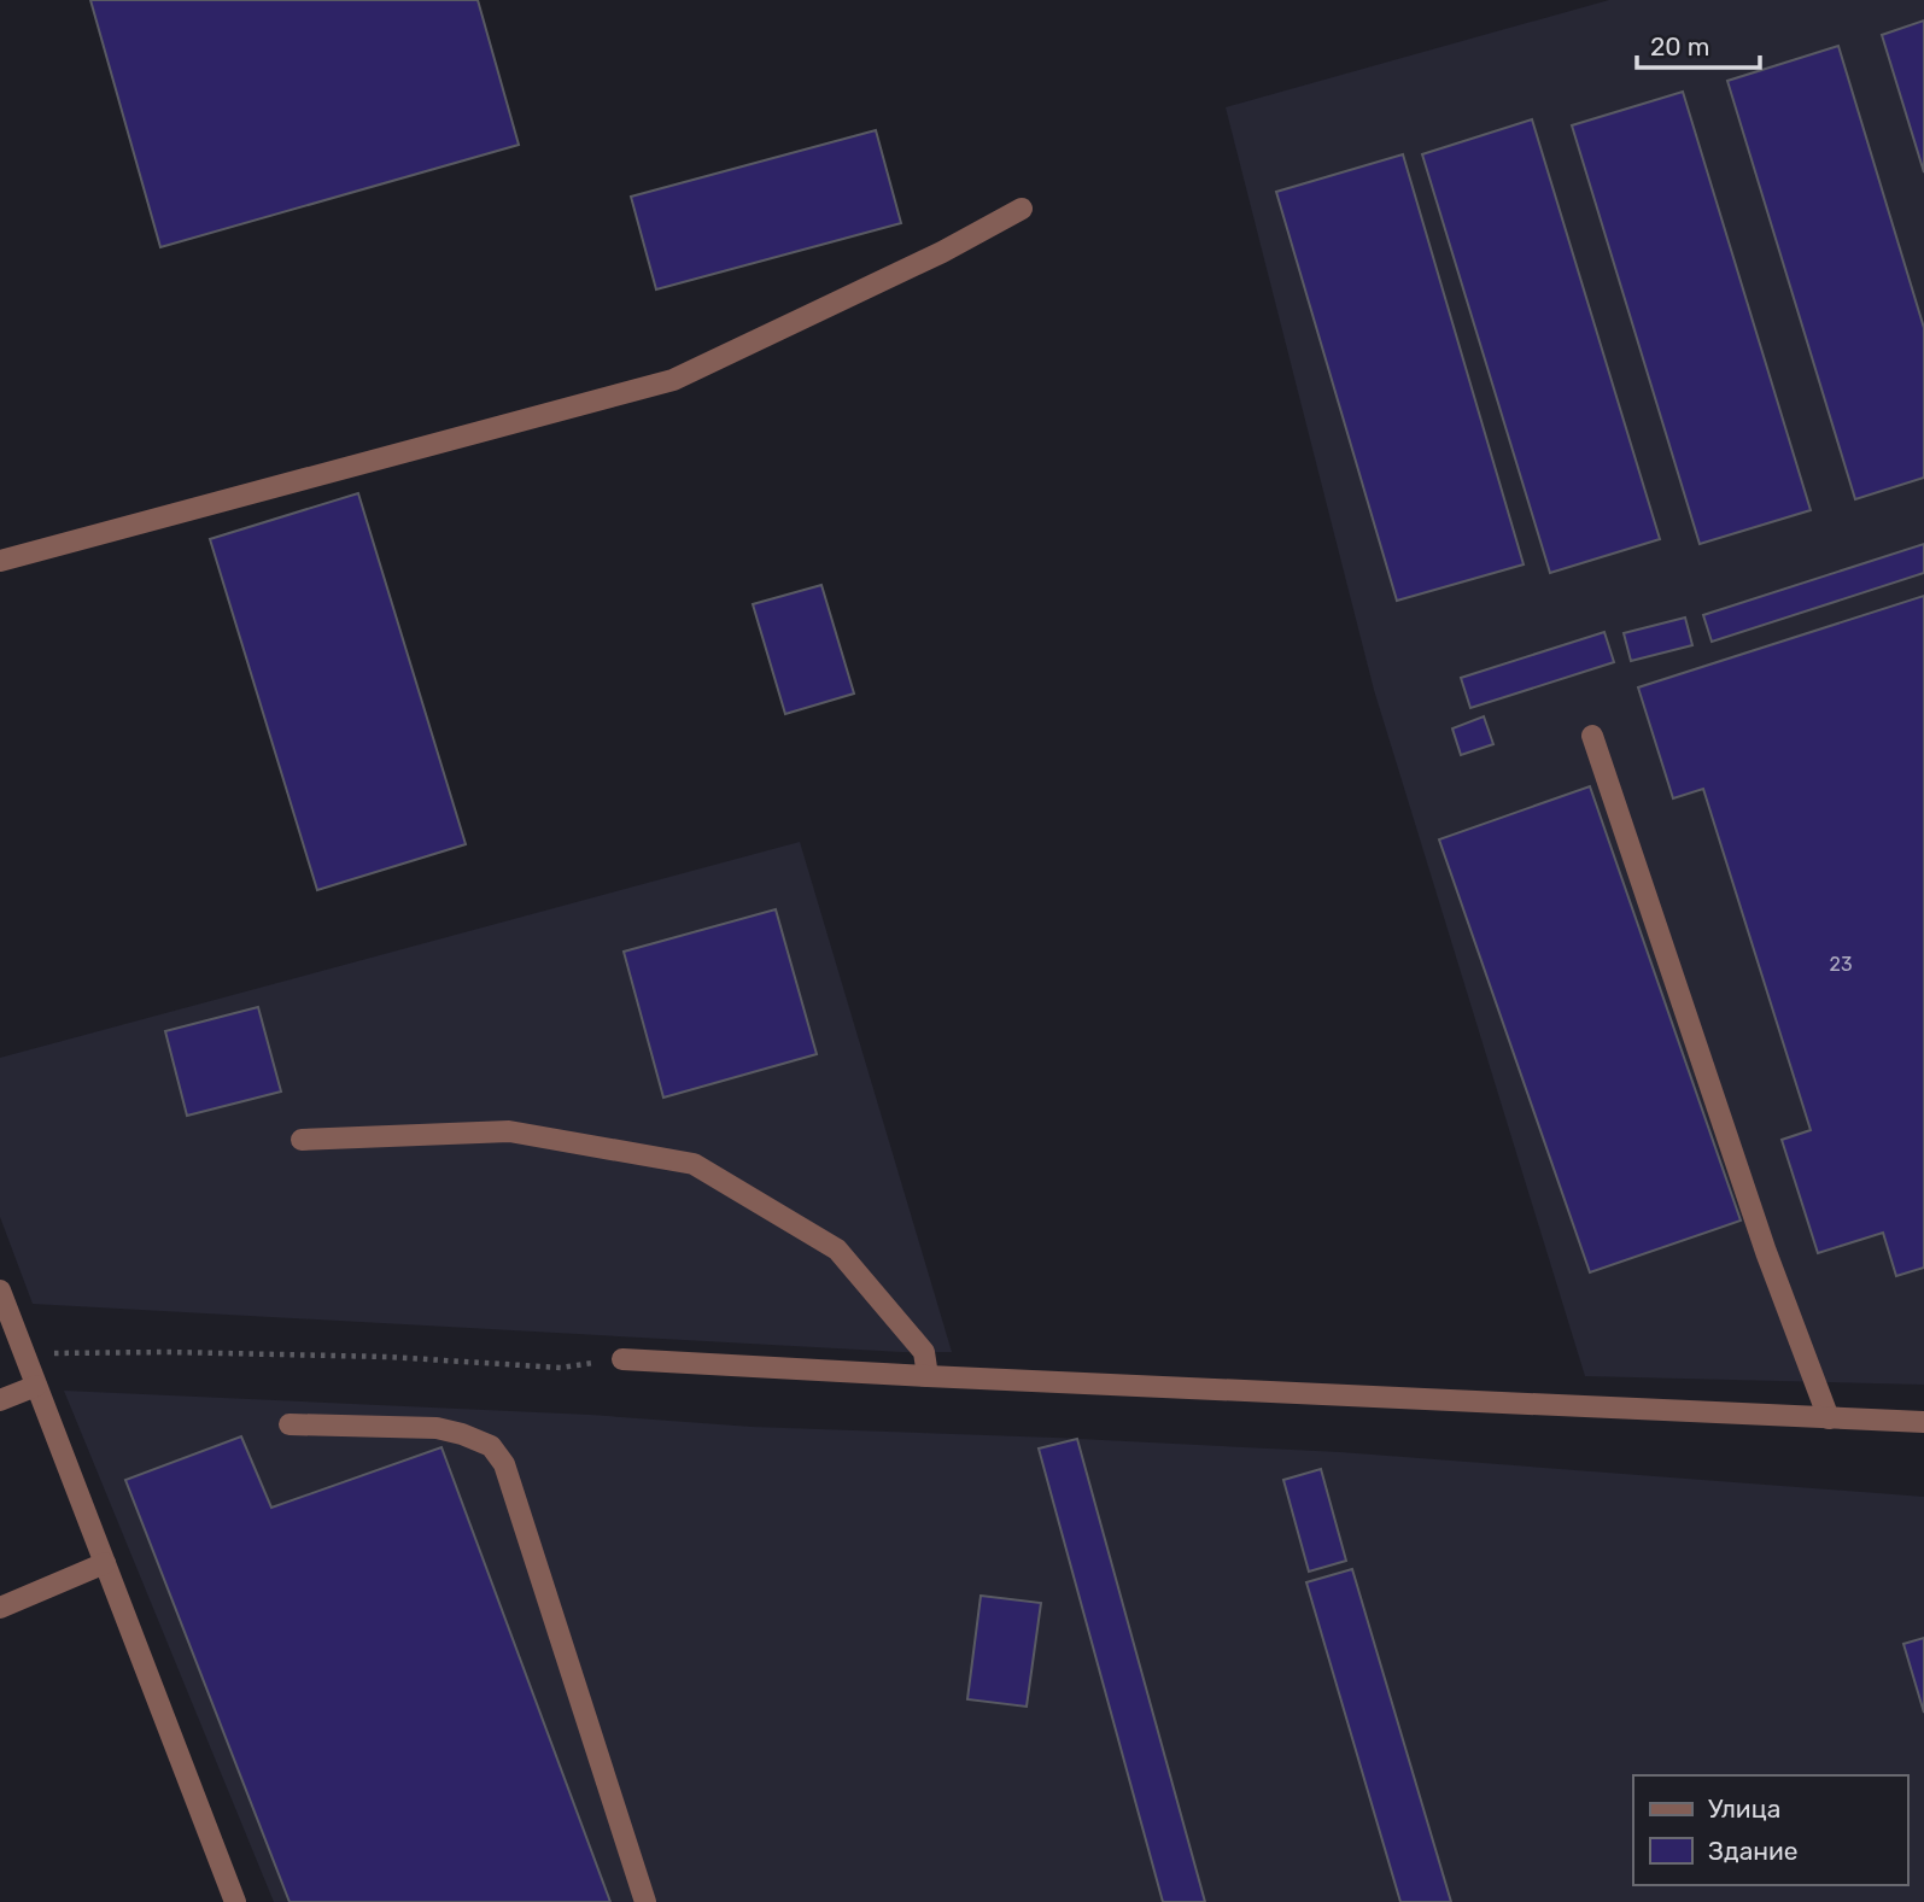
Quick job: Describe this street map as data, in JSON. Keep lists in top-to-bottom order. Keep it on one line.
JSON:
{"house_numbers":["23"],"legend":["Улица","Здание"],"scale_bar":"20 m"}
